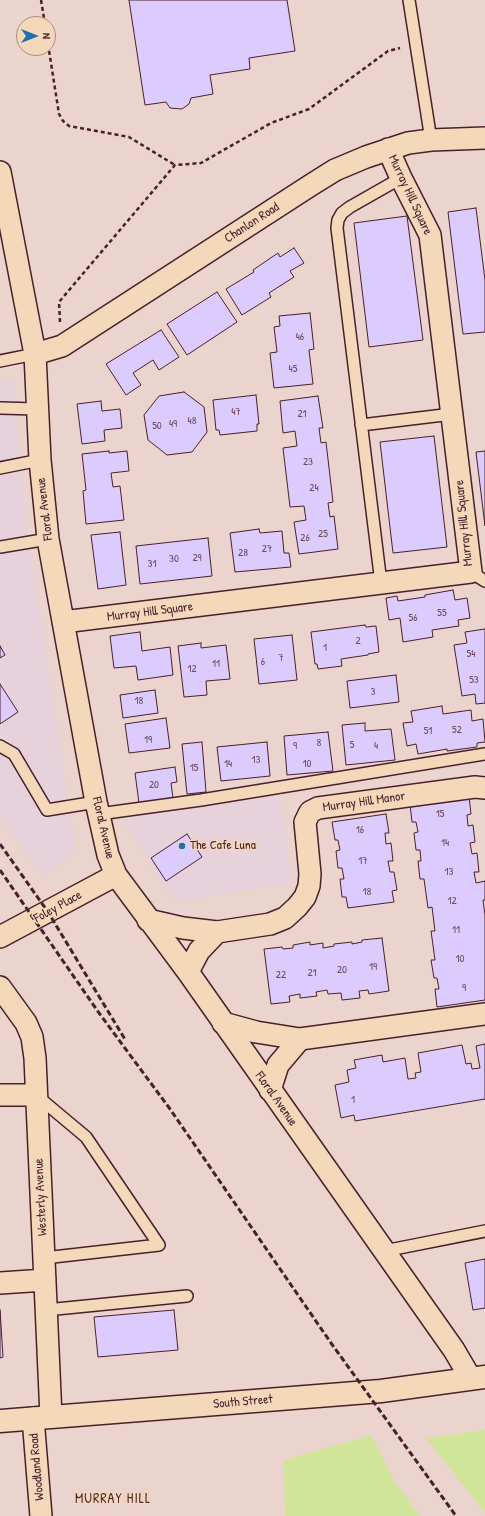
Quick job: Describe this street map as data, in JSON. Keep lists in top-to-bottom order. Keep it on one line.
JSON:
{"streets":{"street":["Murray Hill Square","Chanlon Road","Floral Avenue","Murray Hill Manor","Foley Place","Westerly Avenue","South Street","Woodland Road"]},"crossings":[["Murray Hill Square","Chanlon Road"],["Murray Hill Square","Floral Avenue"],["Chanlon Road","Floral Avenue"],["Floral Avenue","Murray Hill Manor"],["Floral Avenue","Foley Place"],["Floral Avenue","South Street"],["Westerly Avenue","South Street"],["Westerly Avenue","Woodland Road"],["South Street","Woodland Road"]],"districts":["MURRAY HILL"],"places":["The Cafe Luna"],"house_numbers":["46","45","47","21","48","49","50","23","24","25","26","27","28","29","30","31","55","56","2","1","54","7","6","11","12","53","3","18","52","51","19","8","5","9","4","13","14","10","15","20","15","16","14","17","13","18","12","11","10","19","20","21","22","9","1"],"north":"right"}
